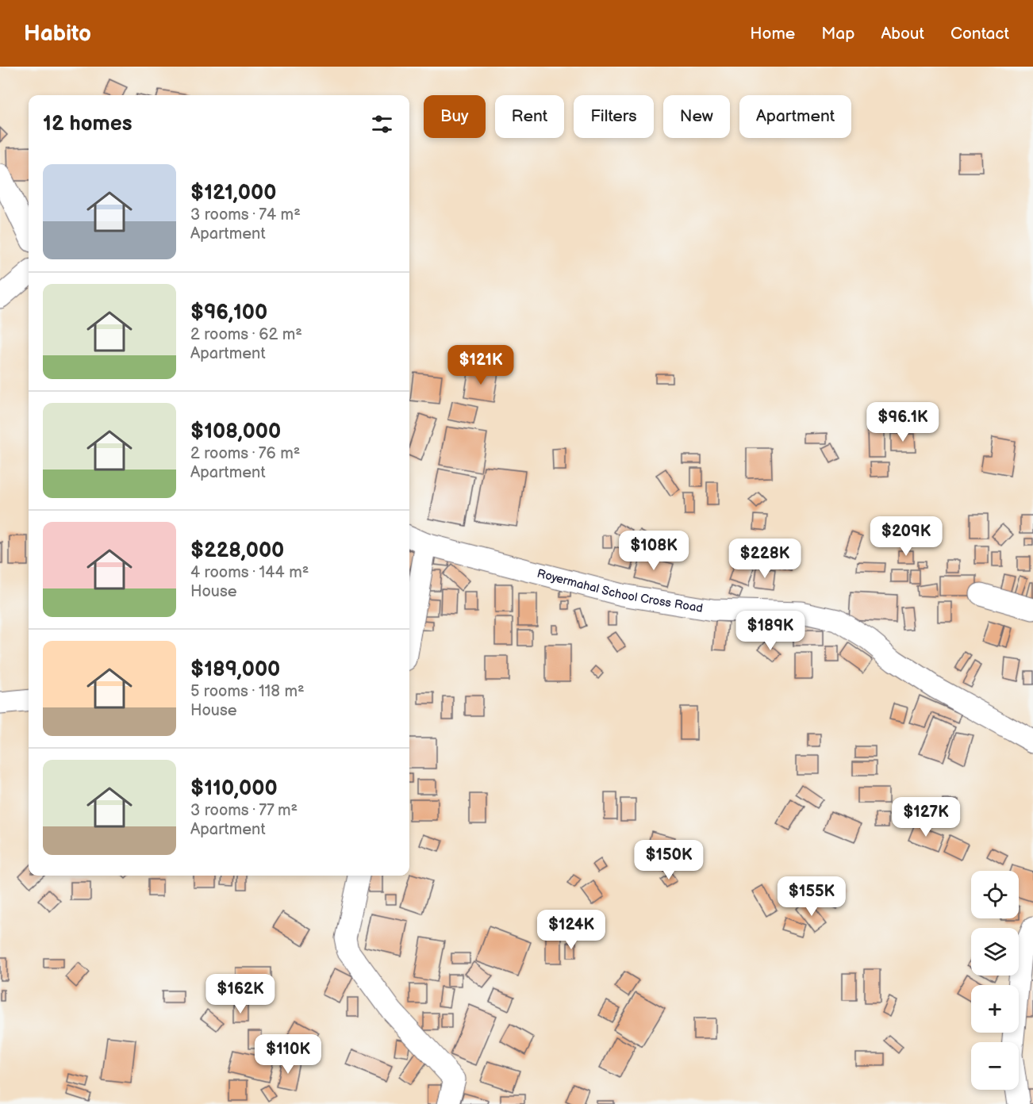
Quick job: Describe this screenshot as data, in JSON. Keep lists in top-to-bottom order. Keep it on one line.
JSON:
{"streets":{"street":["Royermahal School Cross Road"]},"page":{"header":"Habito","nav":["Home","Map","About","Contact"],"chip":["Buy","Rent","Filters","New","Apartment"],"heading":"12 homes","list":[{"name":"$121,000","note":"3 rooms · 74 m² · Apartment"},{"name":"$96,100","note":"2 rooms · 62 m² · Apartment"},{"name":"$108,000","note":"2 rooms · 76 m² · Apartment"},{"name":"$228,000","note":"4 rooms · 144 m² · House"},{"name":"$189,000","note":"5 rooms · 118 m² · House"},{"name":"$110,000","note":"3 rooms · 77 m² · Apartment"}],"price":["$121K","$96.1K","$209K","$108K","$228K","$189K","$127K","$150K","$155K","$124K","$162K","$110K"],"map_buttons":["+","−"]}}
